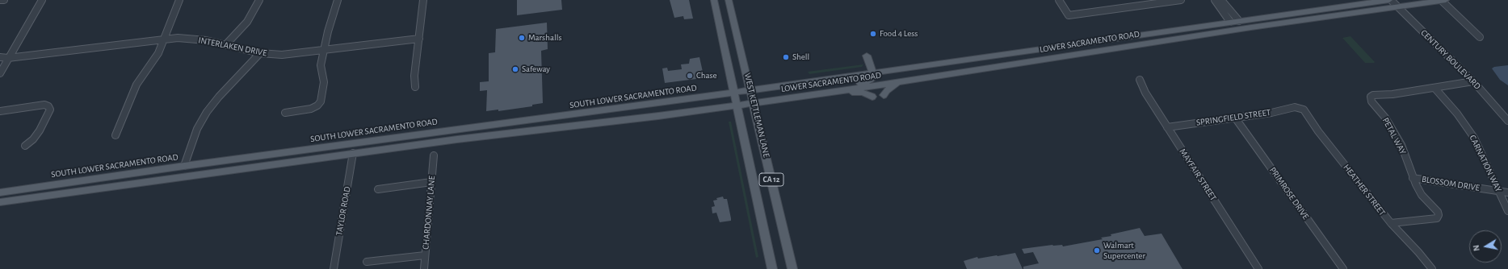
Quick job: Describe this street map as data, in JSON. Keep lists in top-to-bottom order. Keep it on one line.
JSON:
{"streets":{"main road":["LOWER SACRAMENTO ROAD","SOUTH LOWER SACRAMENTO ROAD","WEST KETTLEMAN LANE","CA 12"],"street":["INTERLAKEN DRIVE","CENTURY BOULEVARD","SPRINGFIELD STREET","PETAL WAY","CARNATION WAY","MAYFAIR STREET","BLOSSOM DRIVE","HEATHER STREET","PRIMROSE DRIVE","TAYLOR ROAD","CHARDONNAY LANE"]},"crossings":[["LOWER SACRAMENTO ROAD","CENTURY BOULEVARD"],["LOWER SACRAMENTO ROAD","SOUTH LOWER SACRAMENTO ROAD"],["LOWER SACRAMENTO ROAD","WEST KETTLEMAN LANE"],["SOUTH LOWER SACRAMENTO ROAD","WEST KETTLEMAN LANE"],["SPRINGFIELD STREET","MAYFAIR STREET"],["SPRINGFIELD STREET","HEATHER STREET"],["SPRINGFIELD STREET","PRIMROSE DRIVE"],["PETAL WAY","CARNATION WAY"],["PETAL WAY","BLOSSOM DRIVE"],["PETAL WAY","HEATHER STREET"],["CARNATION WAY","BLOSSOM DRIVE"]],"places":["Food 4 Less","Marshalls","Shell","Safeway","Chase","Walmart Supercenter"],"north":"left"}
